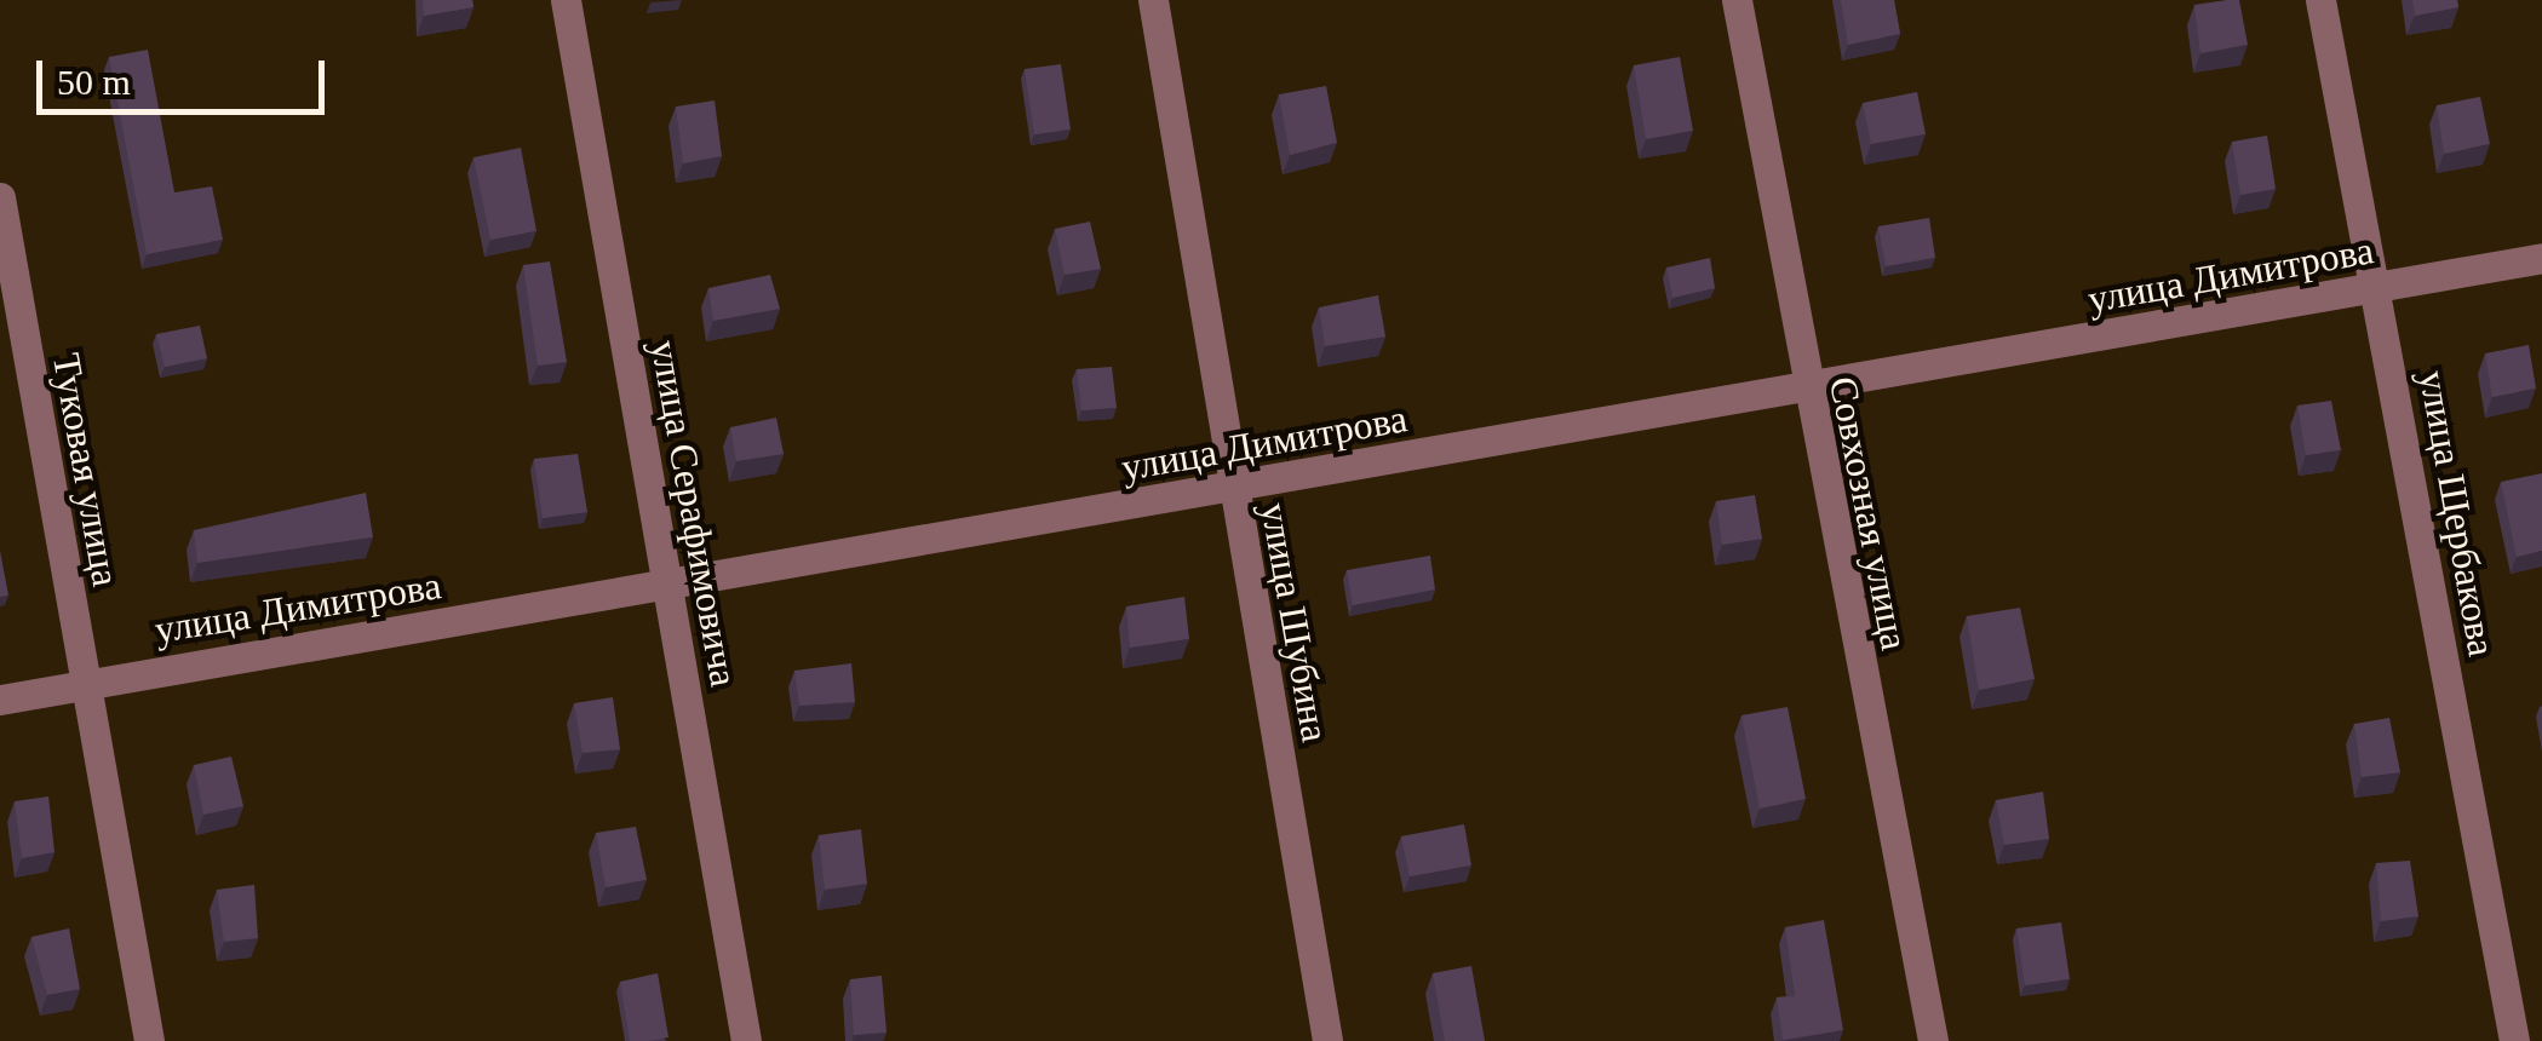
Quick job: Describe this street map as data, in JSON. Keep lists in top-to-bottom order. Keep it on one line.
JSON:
{"streets":{"street":["улица Димитрова","Туковая улица","улица Серафимовича","Совхозная улица","улица Щербакова","улица Шубина"]},"crossings":[["улица Димитрова","Туковая улица"],["улица Димитрова","улица Серафимовича"],["улица Димитрова","Совхозная улица"],["улица Димитрова","улица Щербакова"],["улица Димитрова","улица Шубина"]],"scale_bar":"50 m"}
